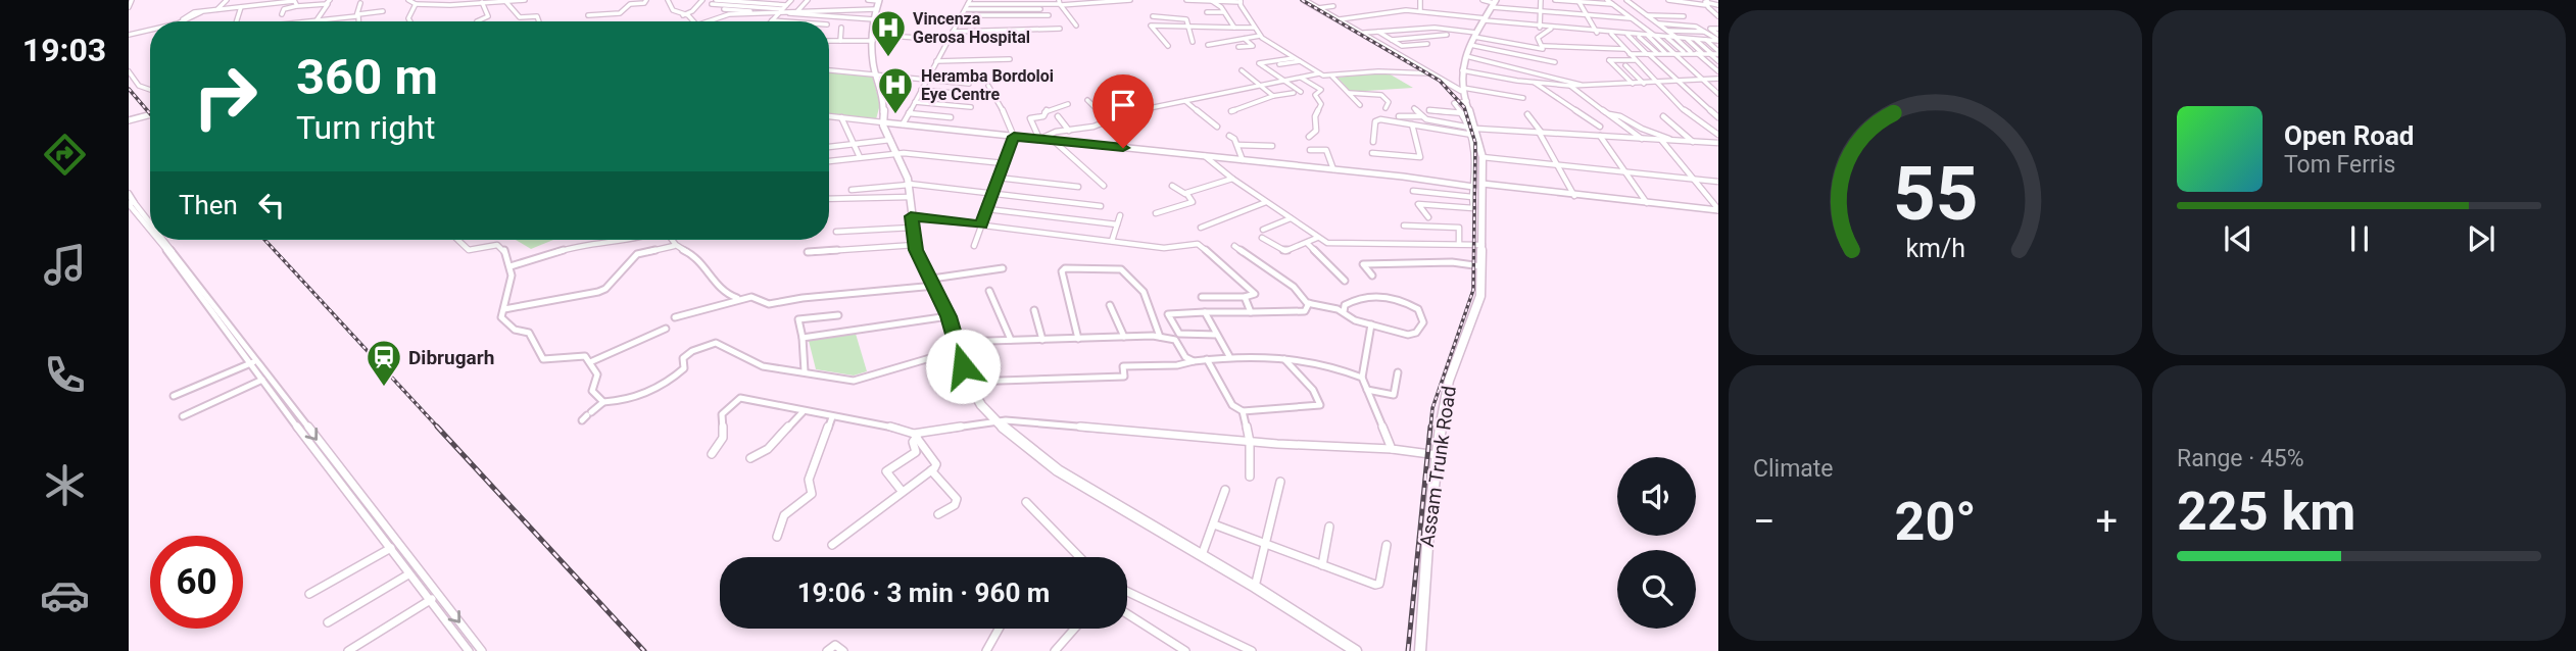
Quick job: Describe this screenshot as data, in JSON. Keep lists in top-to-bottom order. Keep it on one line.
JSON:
{"streets":{"main road":["Assam Trunk Road"]},"places":{"hospital":["Vincenza Gerosa Hospital","Heramba Bordoloi Eye Centre"],"station":["Dibrugarh"]},"page":{"tabs":"19:03","turn":["360 m","Turn right"],"song":["Open Road","Tom Ferris"],"then":"Then","tile":["Climate",["Range · 45%","225 km"]],"heat":["−","20°","+"],"limit":"60","trip":"19:06 · 3 min · 960 m","gauge":["55","km/h"]}}
